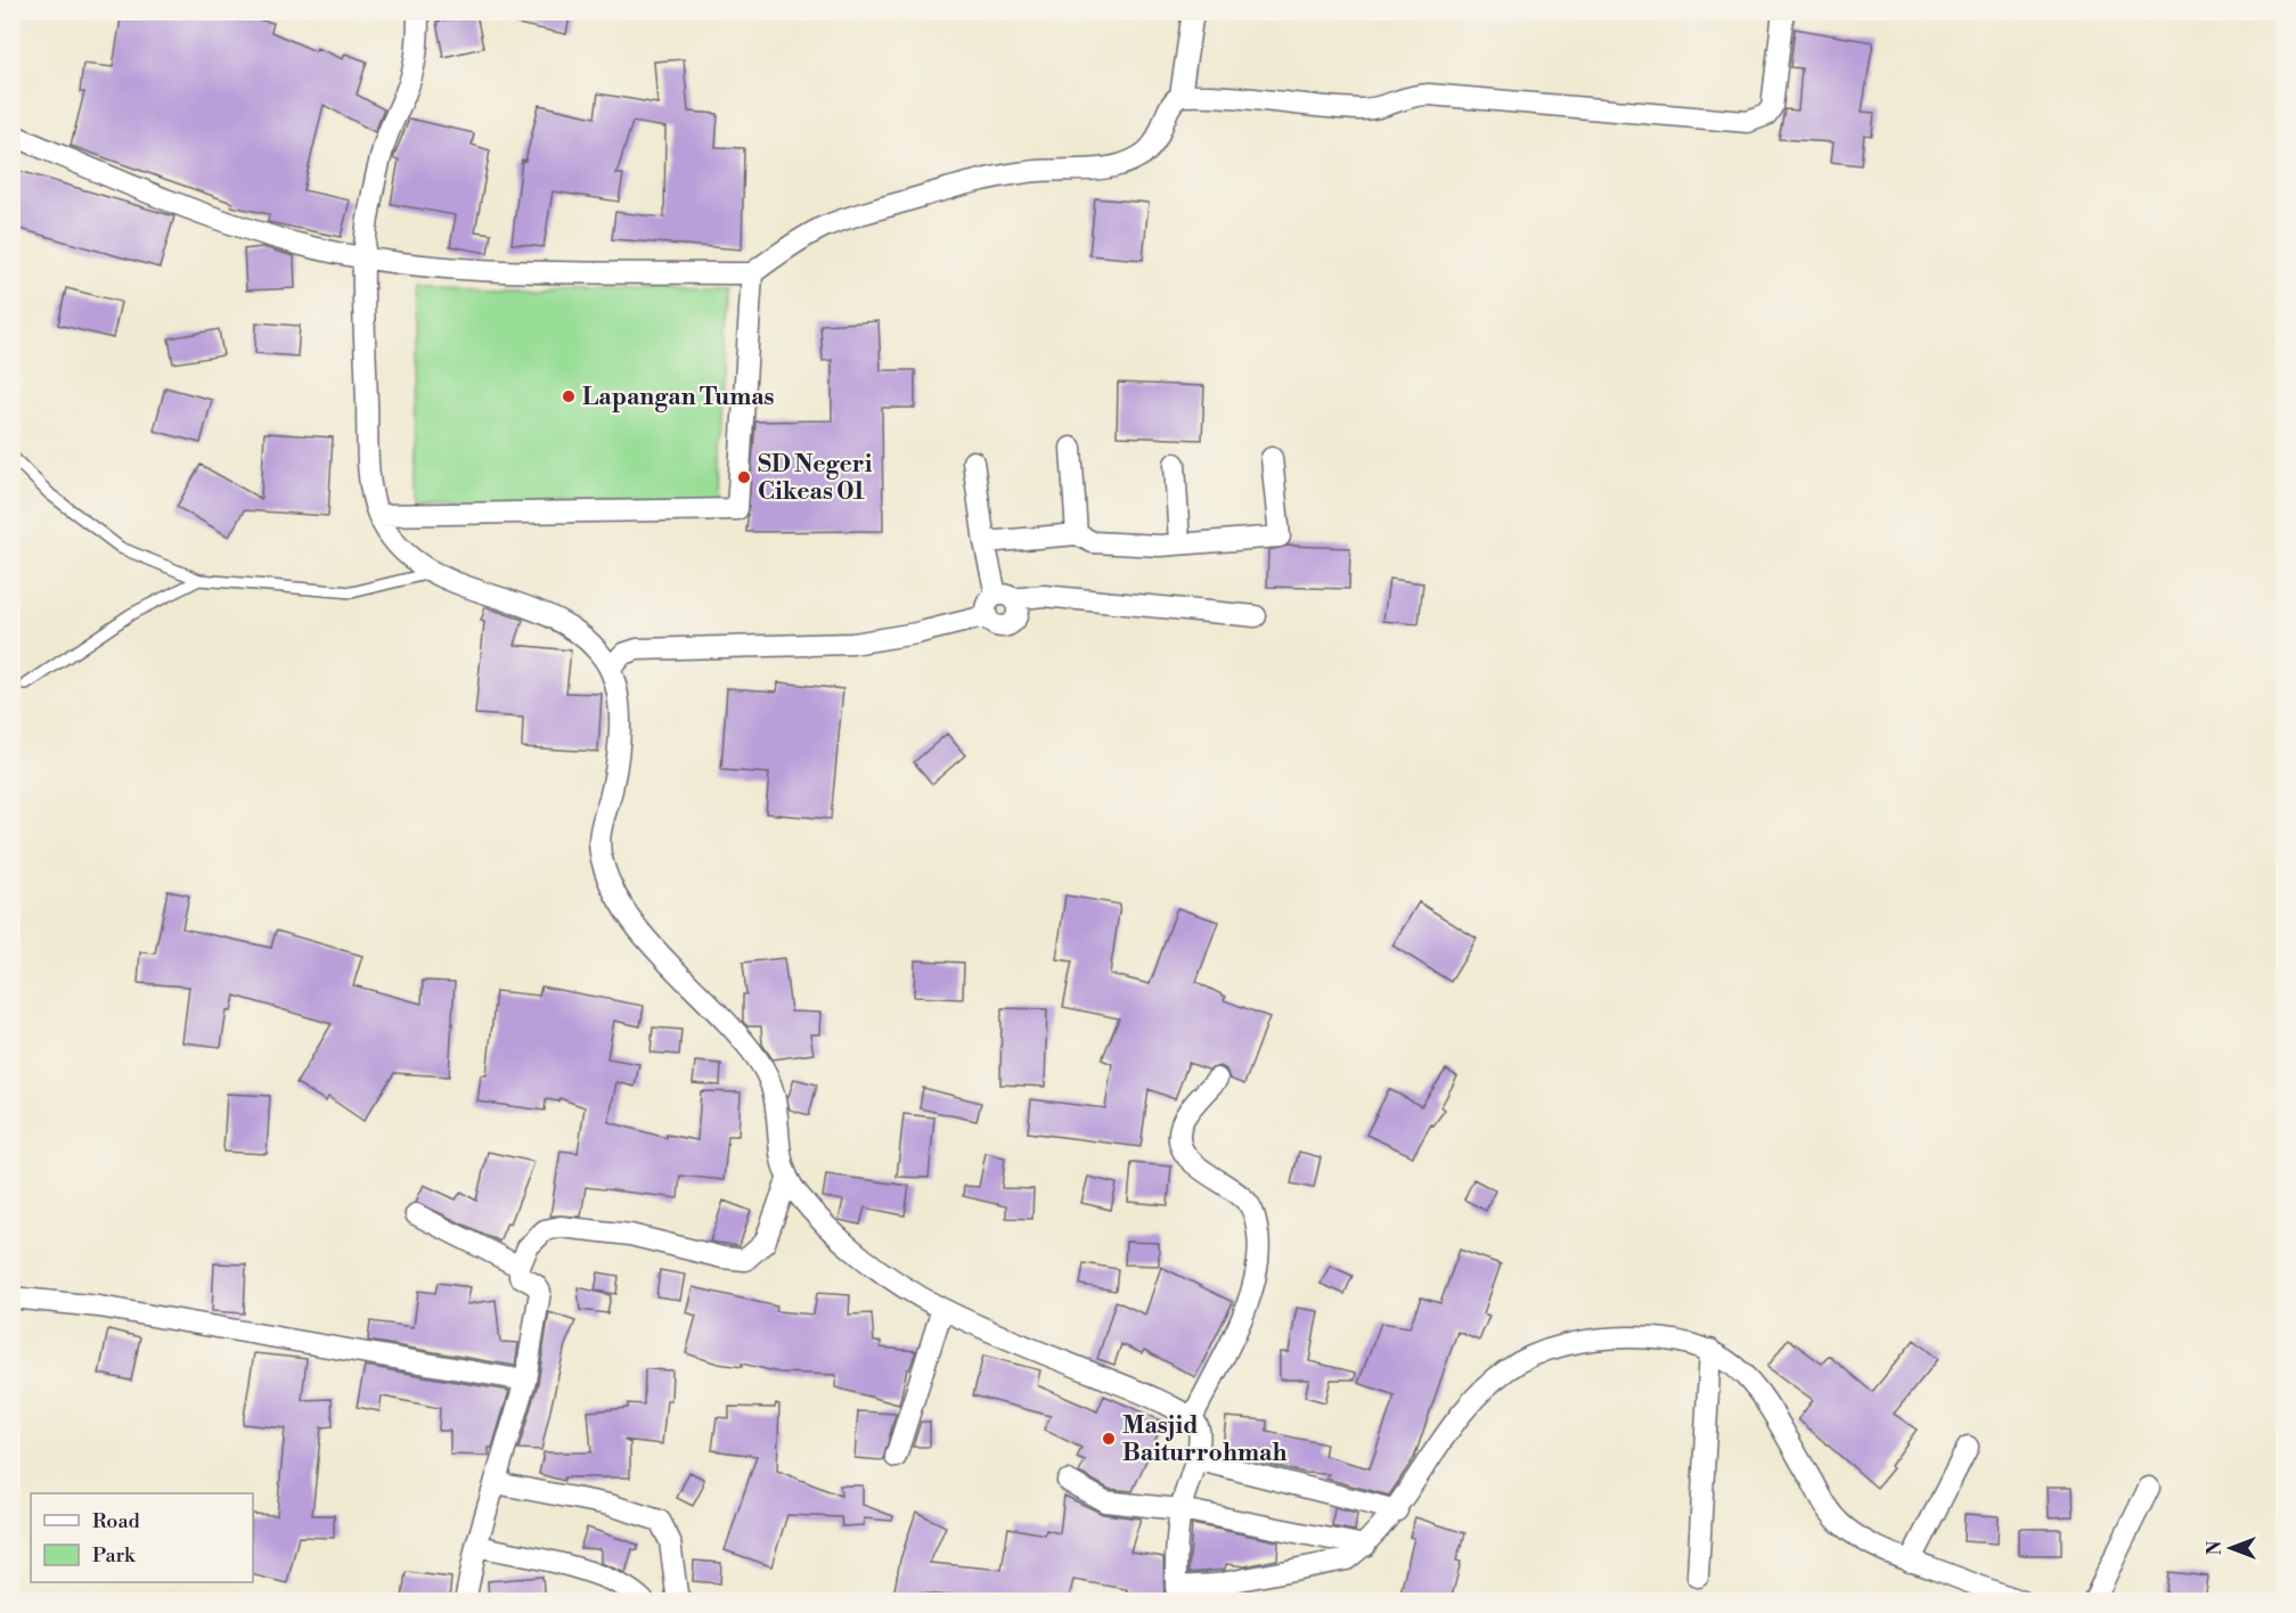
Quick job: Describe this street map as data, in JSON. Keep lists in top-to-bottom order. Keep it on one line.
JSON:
{"places":["Lapangan Tumas","SD Negeri Cikeas 01","Masjid Baiturrohmah"],"legend":["Road","Park"],"north":"left"}
